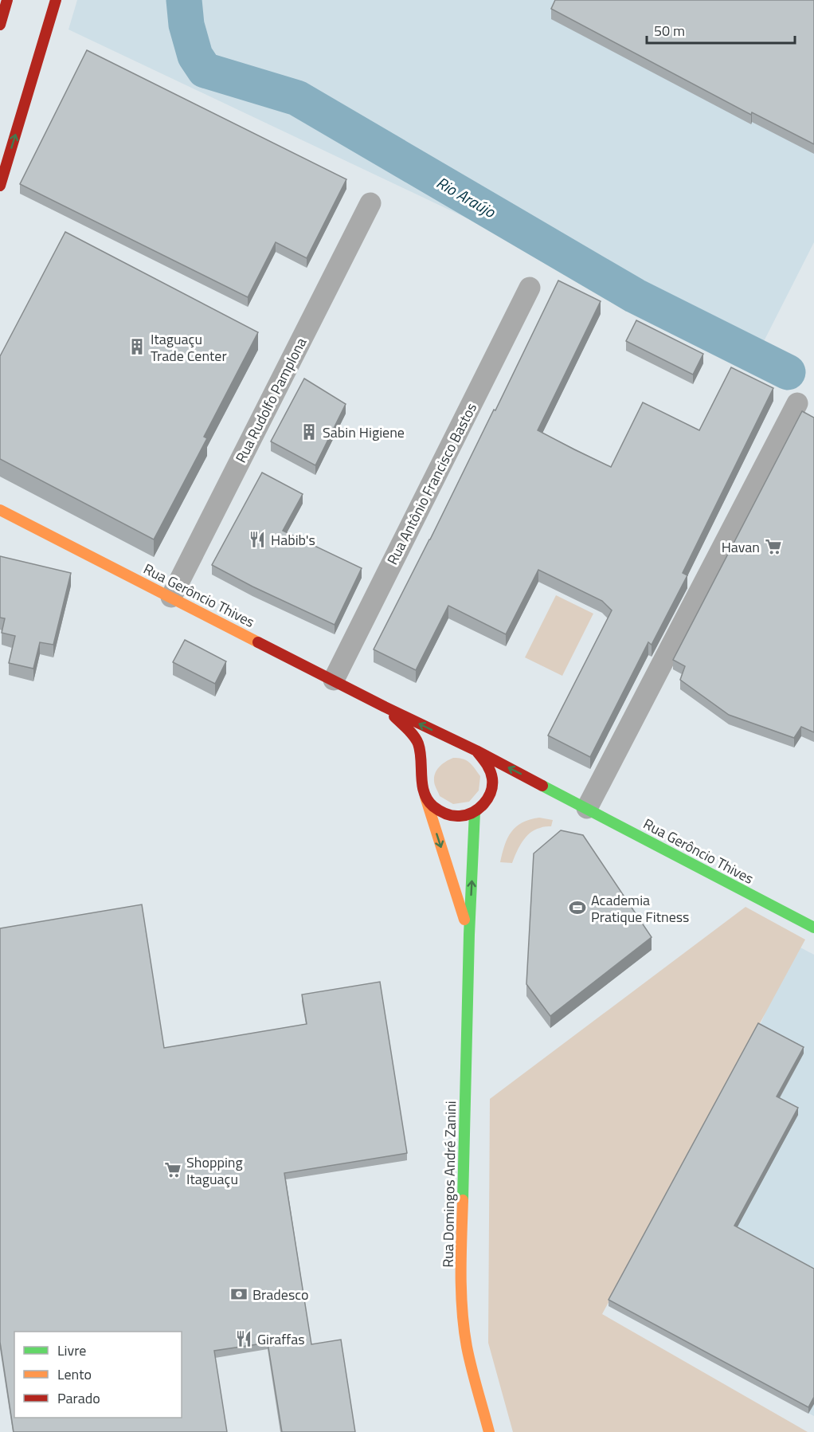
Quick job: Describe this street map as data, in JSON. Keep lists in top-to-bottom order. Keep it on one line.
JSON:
{"streets":{"main road":["Rua Gerôncio Thives","Rua Domingos André Zanini"],"street":["Rua Rudolfo Pamplona","Rua Antônio Francisco Bastos"]},"crossings":[["Rua Rudolfo Pamplona","Rua Gerôncio Thives"],["Rua Antônio Francisco Bastos","Rua Gerôncio Thives"]],"water":["Rio Araújo"],"places":{"building":["Itaguaçu Trade Center","Sabin Higiene"],"restaurant":["Habib's","Giraffas"],"supermarket":["Havan","Shopping Itaguaçu"],"sports":["Academia Pratique Fitness"],"bank":["Bradesco"]},"legend":["Livre","Lento","Parado"],"scale_bar":"50 m"}
